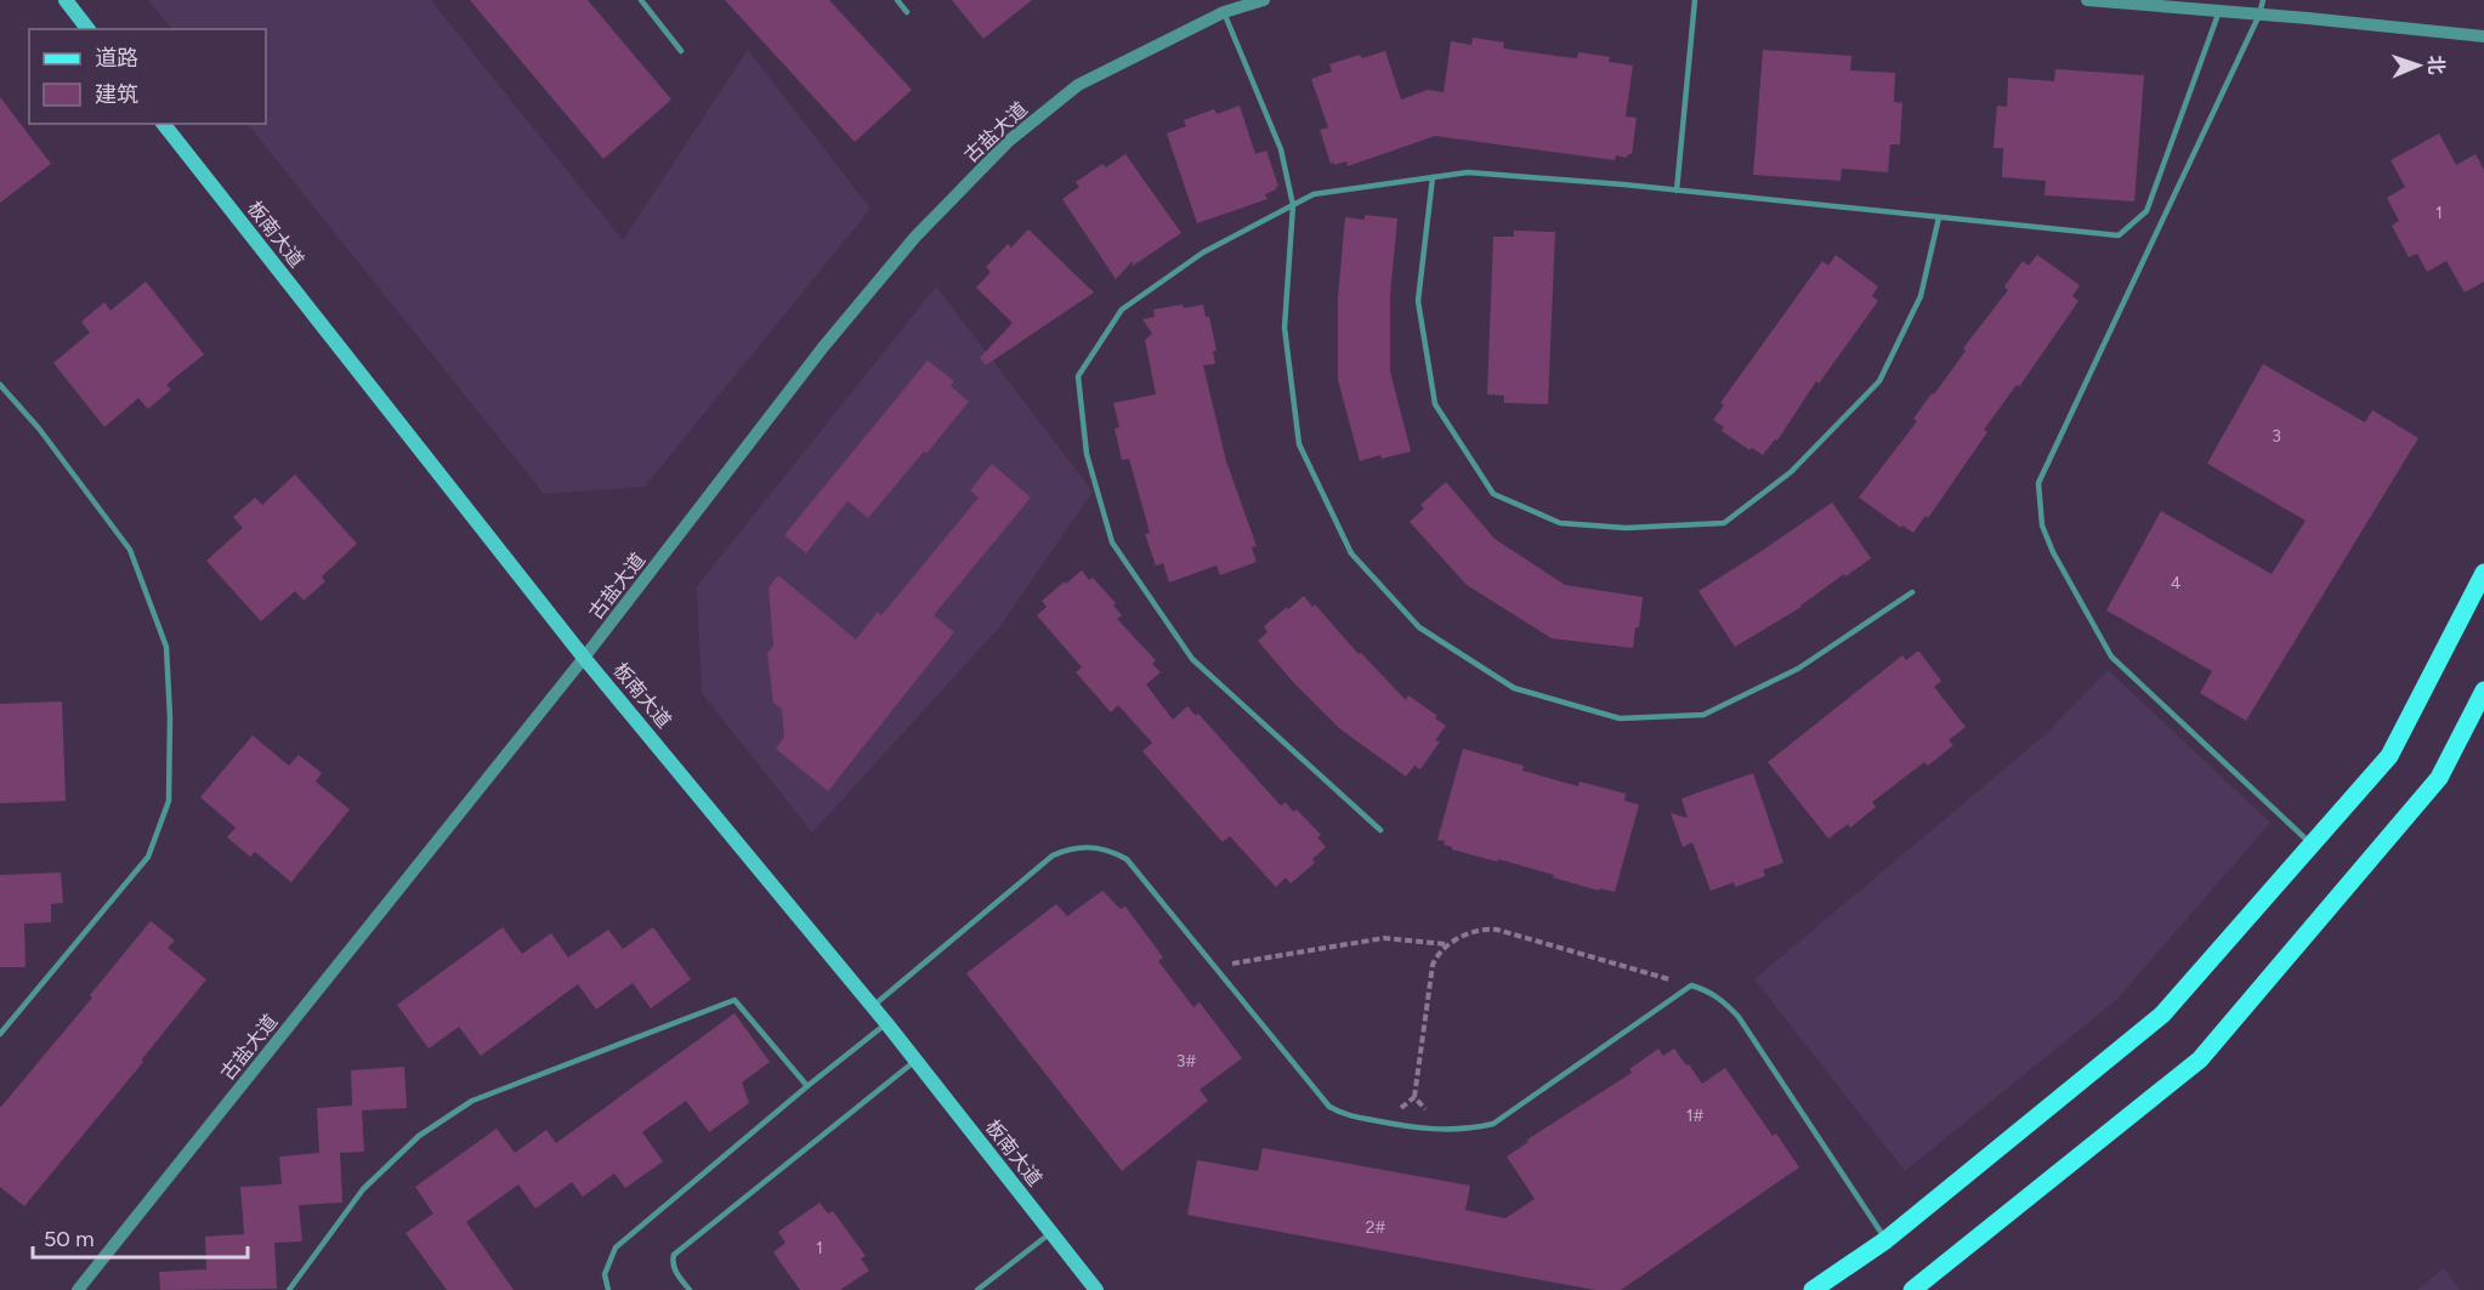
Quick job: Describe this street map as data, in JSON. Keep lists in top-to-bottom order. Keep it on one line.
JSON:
{"streets":{"main road":["板南大道"],"street":["古盐大道"]},"crossings":[["古盐大道","板南大道"]],"house_numbers":["1","3","4","3#","1#","2#","1"],"legend":["道路","建筑"],"scale_bar":"50 m","north":"right"}
